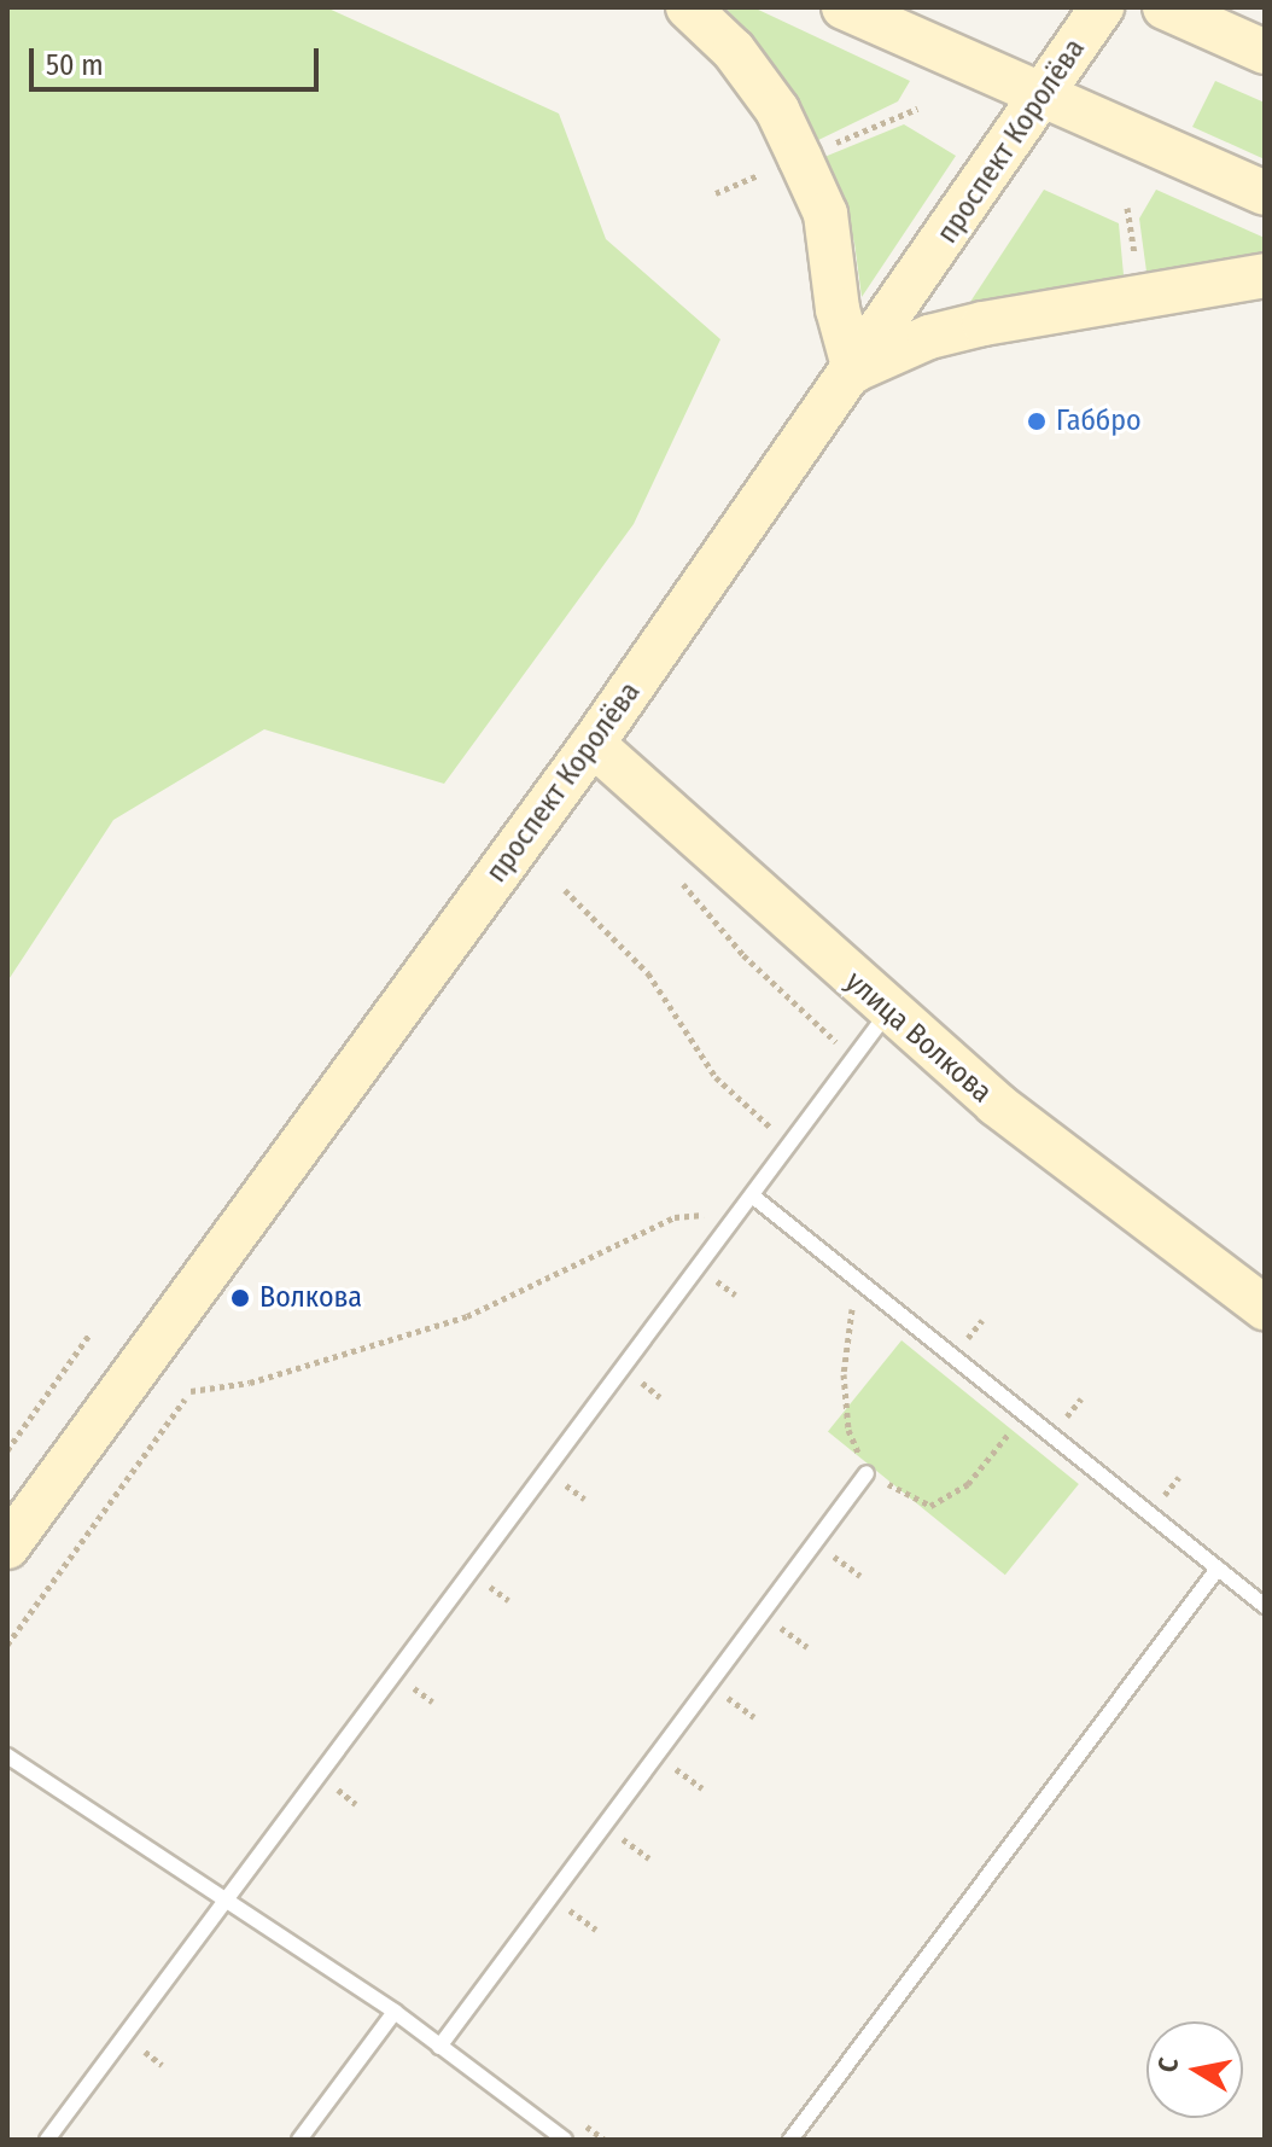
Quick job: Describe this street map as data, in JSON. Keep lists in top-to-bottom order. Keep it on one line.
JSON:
{"streets":{"main road":["проспект Королёва","улица Волкова"]},"crossings":[["проспект Королёва","улица Волкова"]],"places":["Габбро","Волкова"],"scale_bar":"50 m","north":"left"}
